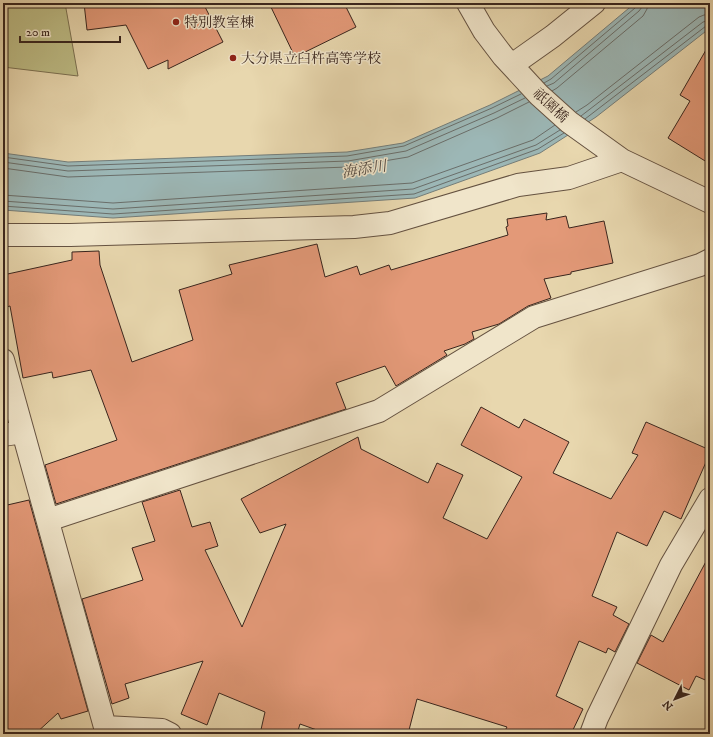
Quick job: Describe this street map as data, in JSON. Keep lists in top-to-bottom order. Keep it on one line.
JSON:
{"streets":{"street":["祇園橋"]},"water":["海添川"],"places":["特別教室棟","大分県立臼杵高等学校"],"scale_bar":"20 m","north":"bottom left"}
